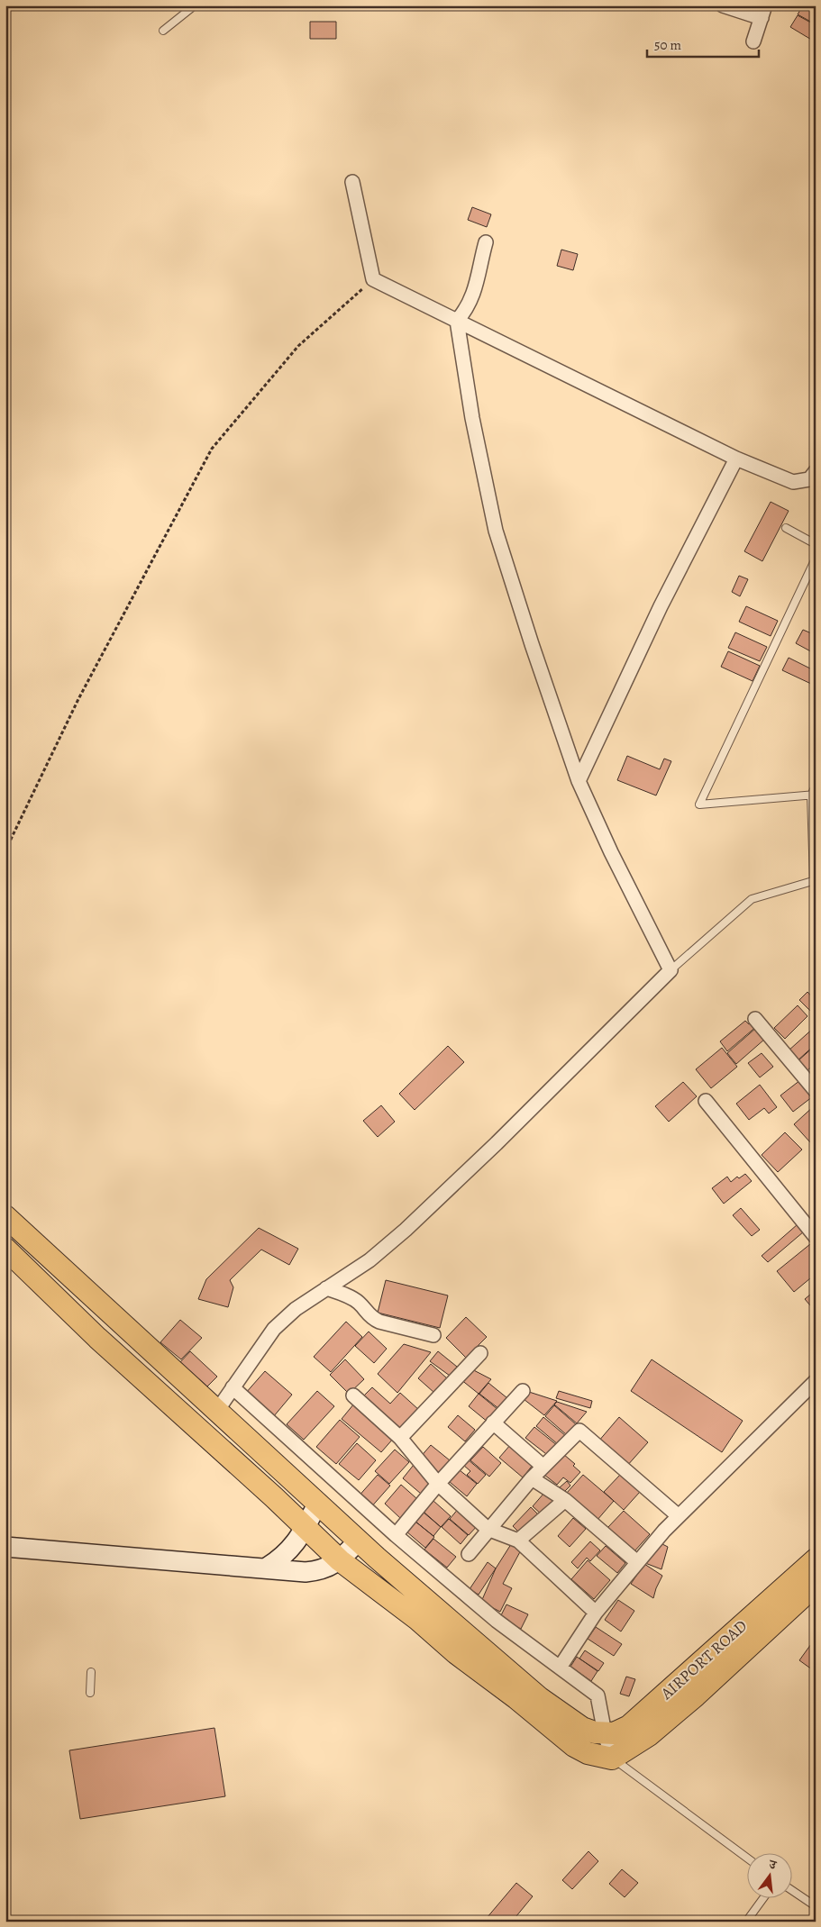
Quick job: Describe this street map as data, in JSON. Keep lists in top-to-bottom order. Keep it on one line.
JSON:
{"streets":{"main road":["AIRPORT ROAD"]},"scale_bar":"50 m","north":"top"}
